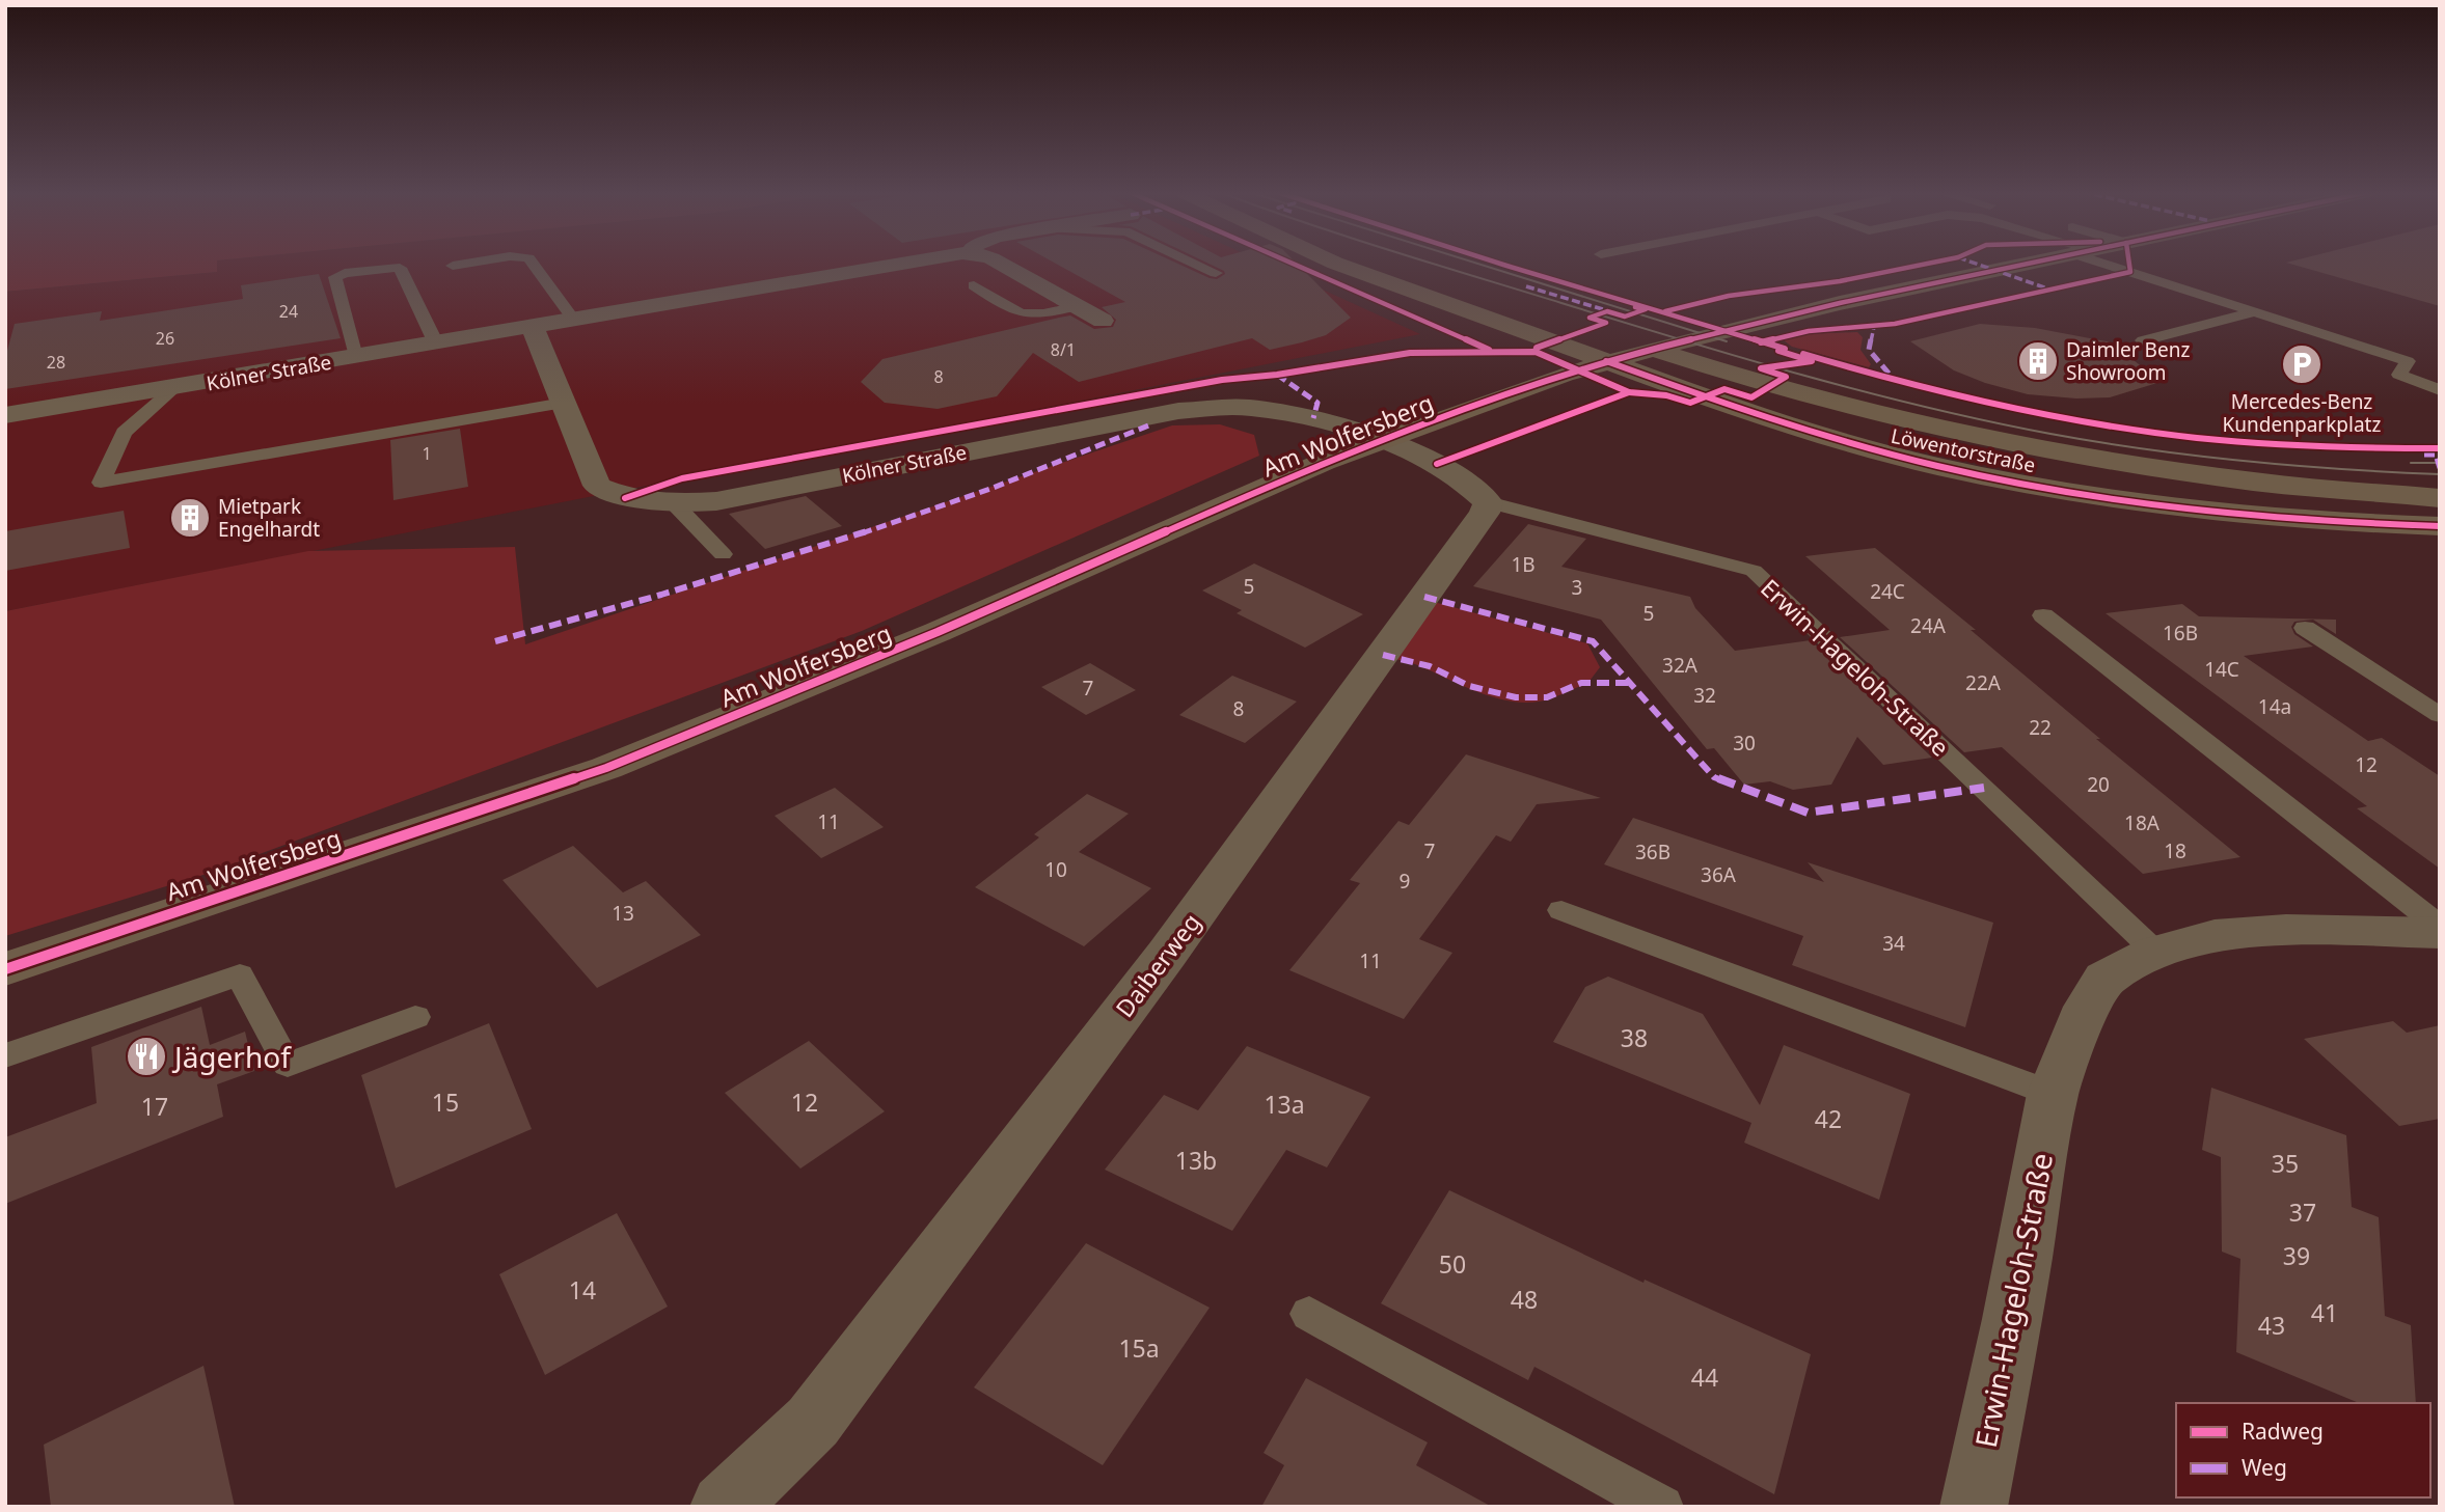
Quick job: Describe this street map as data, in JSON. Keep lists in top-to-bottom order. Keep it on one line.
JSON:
{"streets":{"main road":["Am Wolfersberg","Löwentorstraße"],"street":["Kölner Straße","Erwin-Hageloh-Straße","Daiberweg"]},"crossings":[["Kölner Straße","Am Wolfersberg"],["Am Wolfersberg","Löwentorstraße"],["Erwin-Hageloh-Straße","Daiberweg"]],"places":{"building":["Daimler Benz Showroom","Mietpark Engelhardt"],"parking":["Mercedes-Benz Kundenparkplatz"],"restaurant":["Jägerhof"]},"house_numbers":["24","26","8/1","28","8","1","1B","5","3","24C","5","24A","16B","32A","14C","22A","7","32","14a","8","22","30","12","20","11","18A","7","18","36B","10","36A","9","13","34","11","38","15","12","13a","17","42","13b","35","37","39","50","14","48","41","43","15a","44"],"legend":["Radweg","Weg"]}
